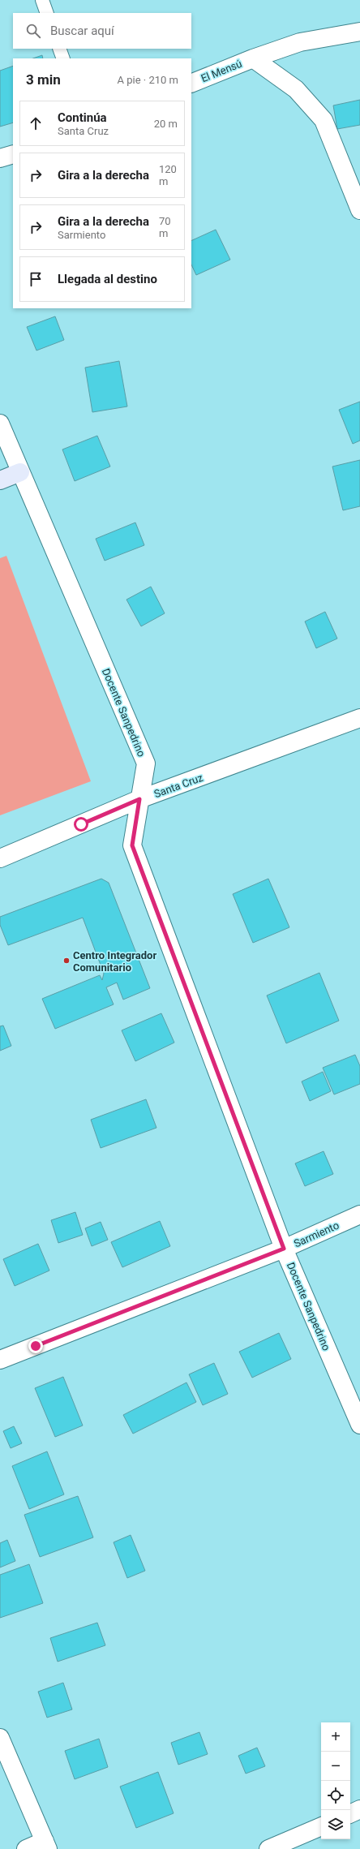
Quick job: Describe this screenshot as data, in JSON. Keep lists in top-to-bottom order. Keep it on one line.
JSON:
{"streets":{"street":["El Mensú","Docente Sanpedrino","Santa Cruz","Sarmiento"]},"crossings":[["Docente Sanpedrino","Santa Cruz"],["Docente Sanpedrino","Sarmiento"]],"places":["Centro Integrador Comunitario"],"page":{"search":"Buscar aquí","heading":["3 min","A pie · 210 m"],"list":[["Continúa","Santa Cruz","20 m"],["Gira a la derecha","120 m"],["Gira a la derecha","Sarmiento","70 m"],"Llegada al destino"],"map_buttons":["+","−"]}}
